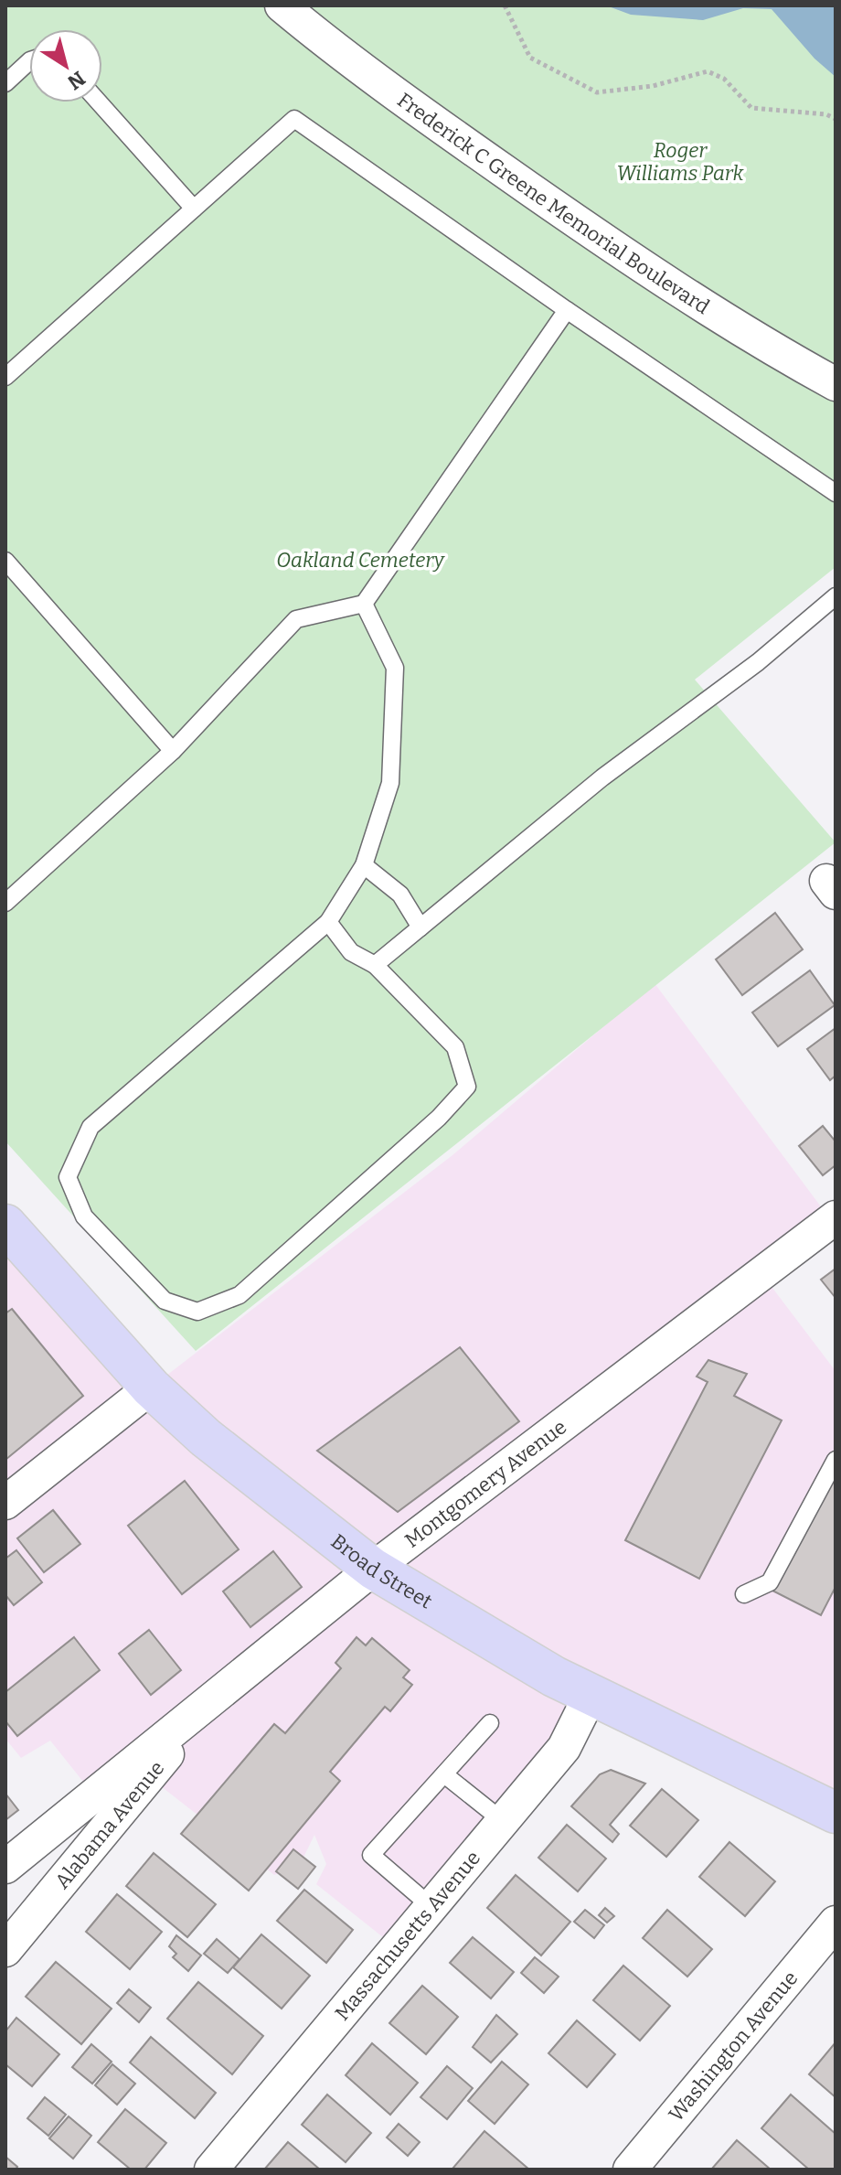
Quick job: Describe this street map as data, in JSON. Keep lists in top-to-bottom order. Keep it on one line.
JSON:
{"streets":{"main road":["Broad Street"],"street":["Frederick C Greene Memorial Boulevard","Montgomery Avenue","Alabama Avenue","Massachusetts Avenue","Washington Avenue"]},"crossings":[["Montgomery Avenue","Broad Street"],["Montgomery Avenue","Alabama Avenue"],["Broad Street","Massachusetts Avenue"]],"parks":["Roger Williams Park","Oakland Cemetery"],"north":"bottom right"}
